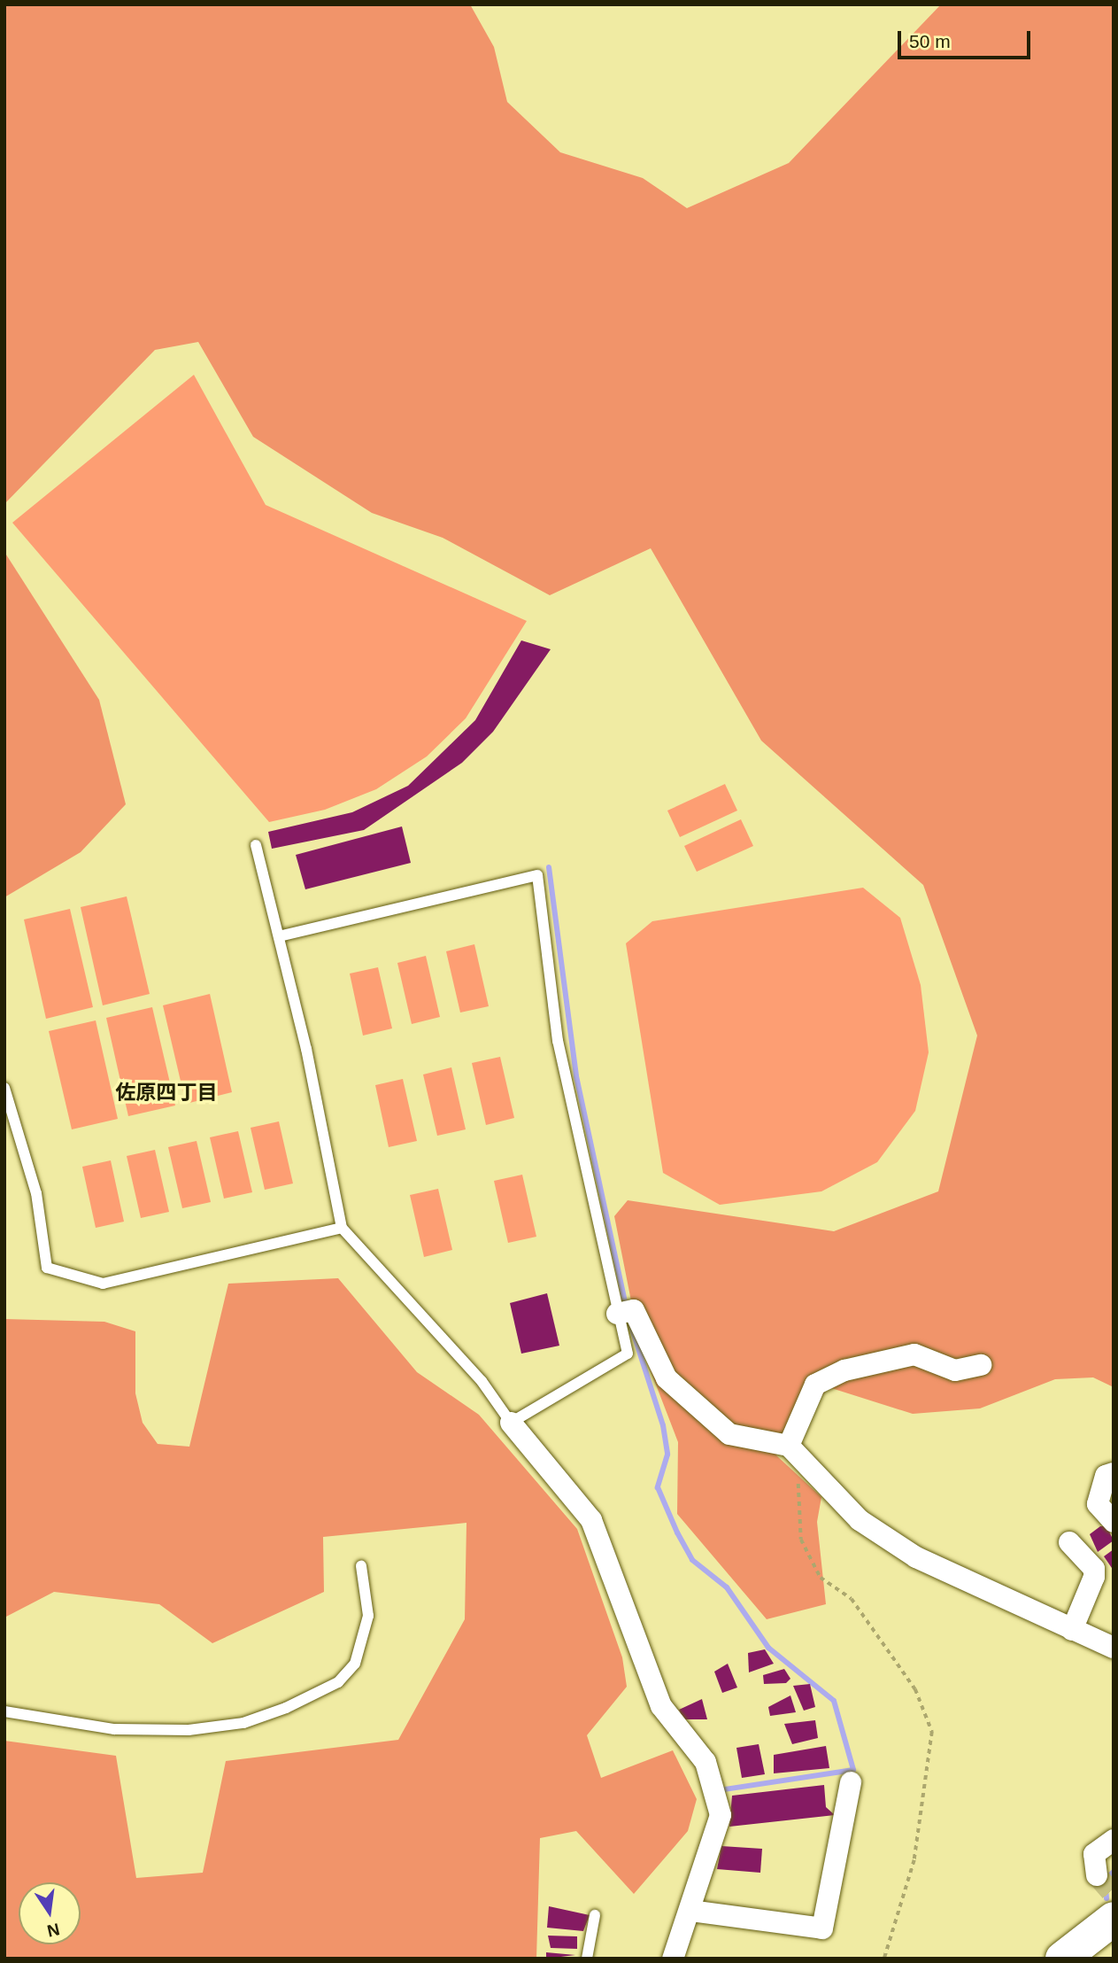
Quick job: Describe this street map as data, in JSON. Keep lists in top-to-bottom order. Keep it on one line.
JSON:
{"districts":["佐原四丁目"],"scale_bar":"50 m","north":"bottom"}
